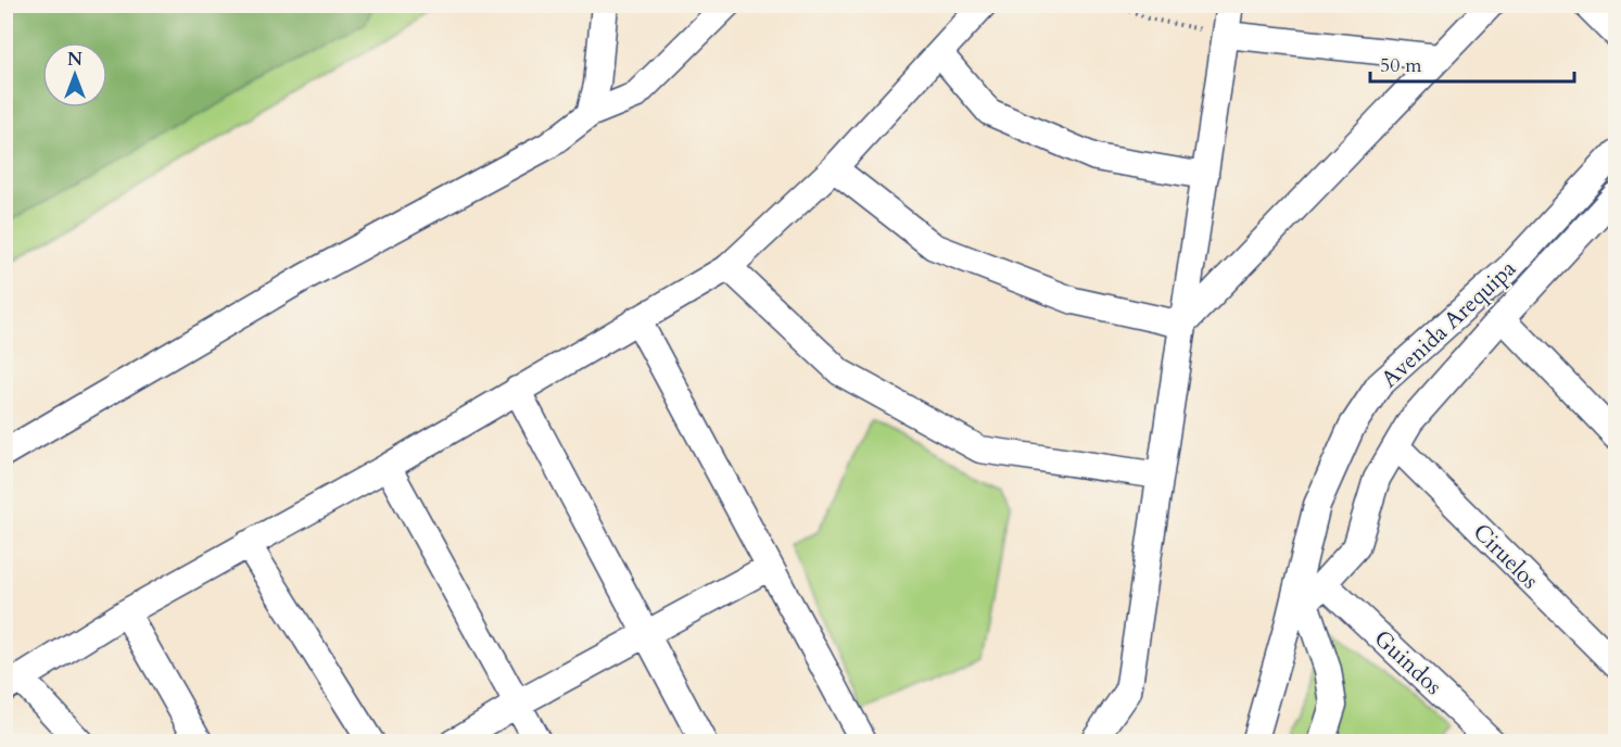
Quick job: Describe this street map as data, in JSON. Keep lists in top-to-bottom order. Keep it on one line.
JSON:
{"streets":{"street":["Avenida Arequipa","Ciruelos","Guindos"]},"scale_bar":"50 m","north":"top"}
